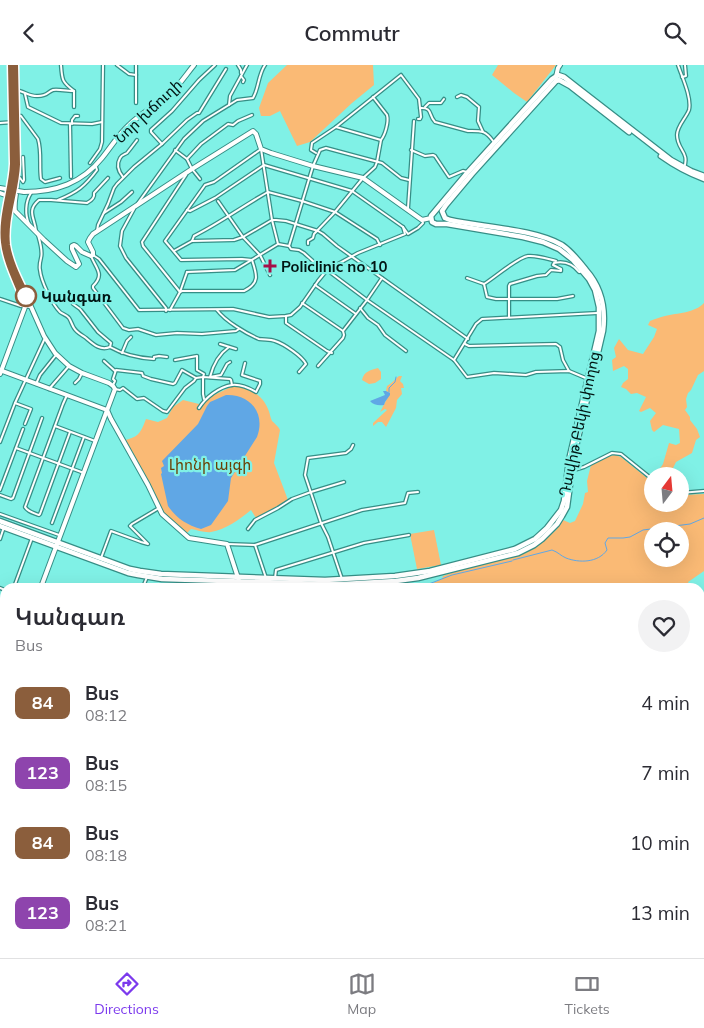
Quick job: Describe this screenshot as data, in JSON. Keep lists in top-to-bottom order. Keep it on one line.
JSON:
{"streets":{"main road":["Նոր խճուղի","Դավիթ Բեկի փողոց"]},"parks":["Լիոնի այգի"],"places":{"health":["Policlinic no 10"],"other":["Կանգառ"]},"lines":["bus line 84"],"north":"top","page":{"header":"Commutr","heading":["Կանգառ","Bus"],"list":[{"mark":"84","name":"Bus","note":"08:12","value":"4 min"},{"mark":"123","name":"Bus","note":"08:15","value":"7 min"},{"mark":"84","name":"Bus","note":"08:18","value":"10 min"},{"mark":"123","name":"Bus","note":"08:21","value":"13 min"}],"tabs":["Directions","Map","Tickets"]}}
